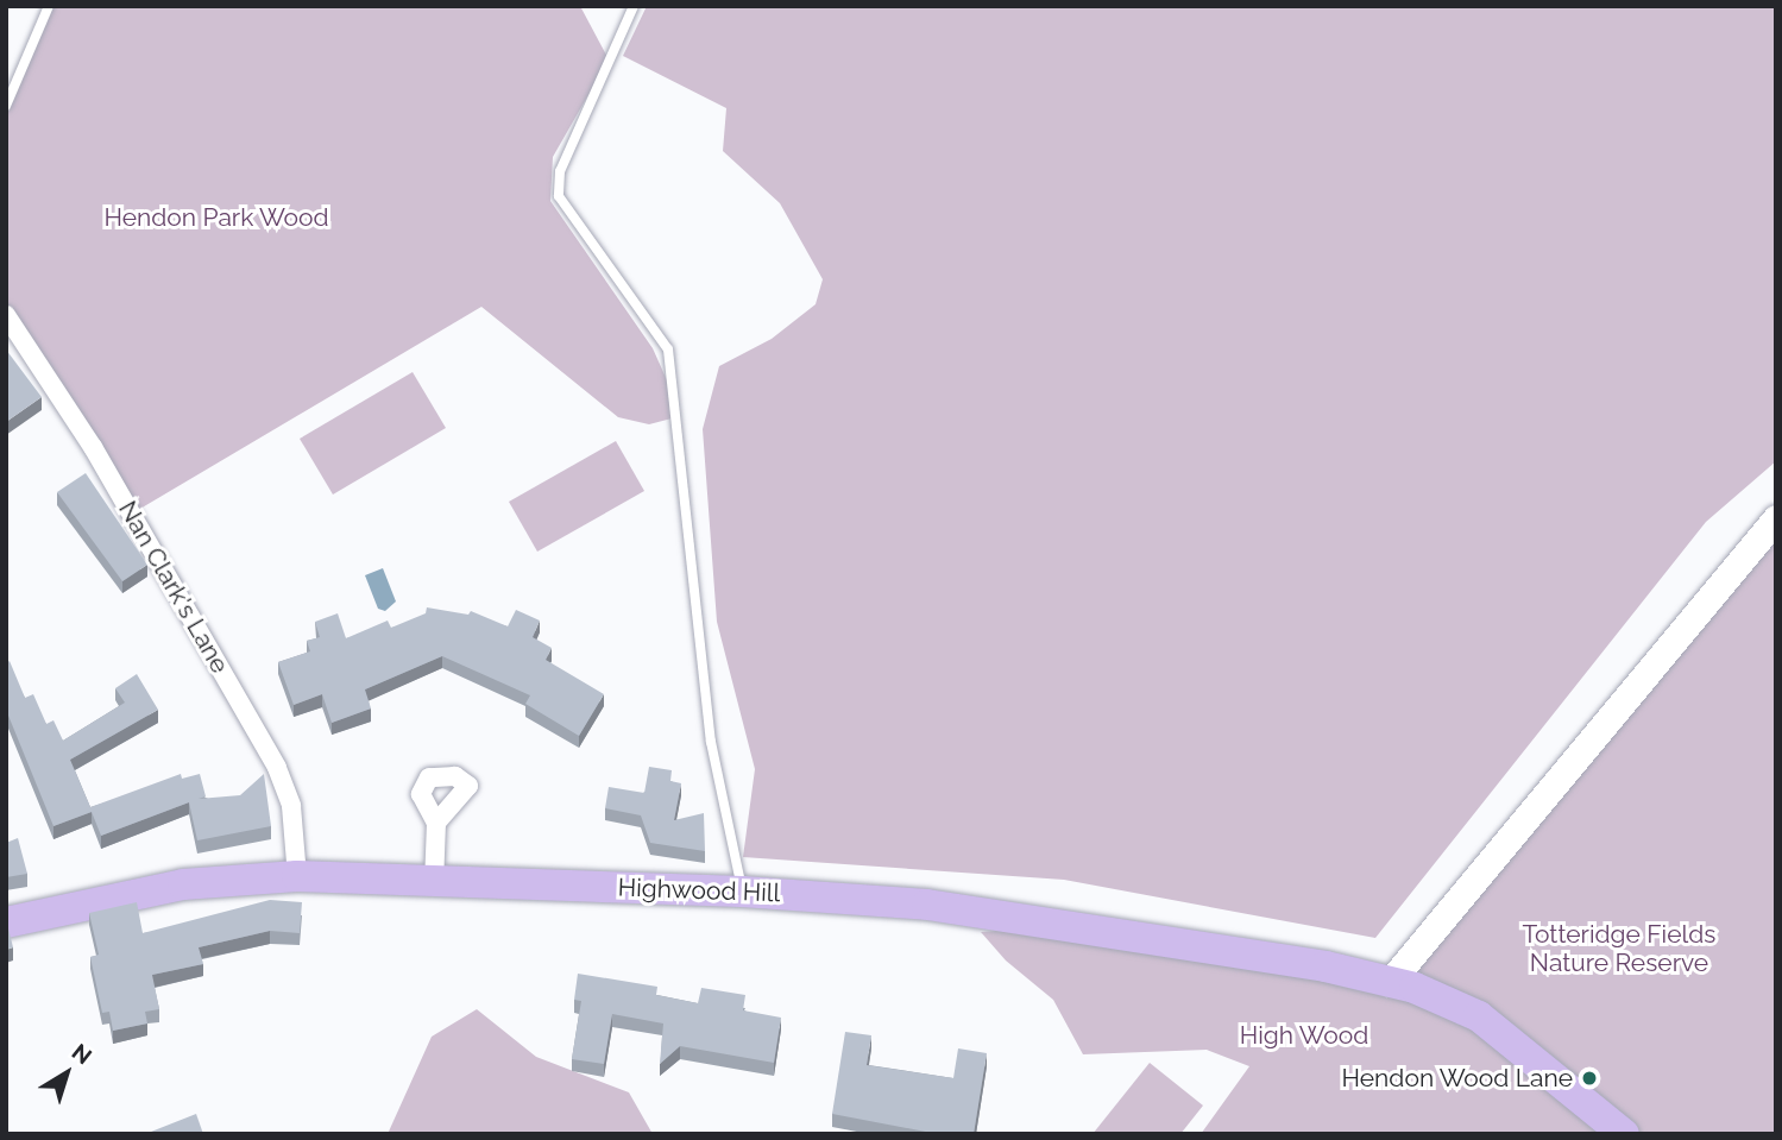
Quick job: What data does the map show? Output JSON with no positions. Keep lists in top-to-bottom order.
{
  "streets": {
    "main road": ["Highwood Hill"],
    "street": ["Nan Clark's Lane"]
  },
  "crossings": [
    ["Nan Clark's Lane", "Highwood Hill"]
  ],
  "parks": ["Hendon Park Wood", "Totteridge Fields Nature Reserve", "High Wood"],
  "places": ["Hendon Wood Lane"],
  "north": "top right"
}
